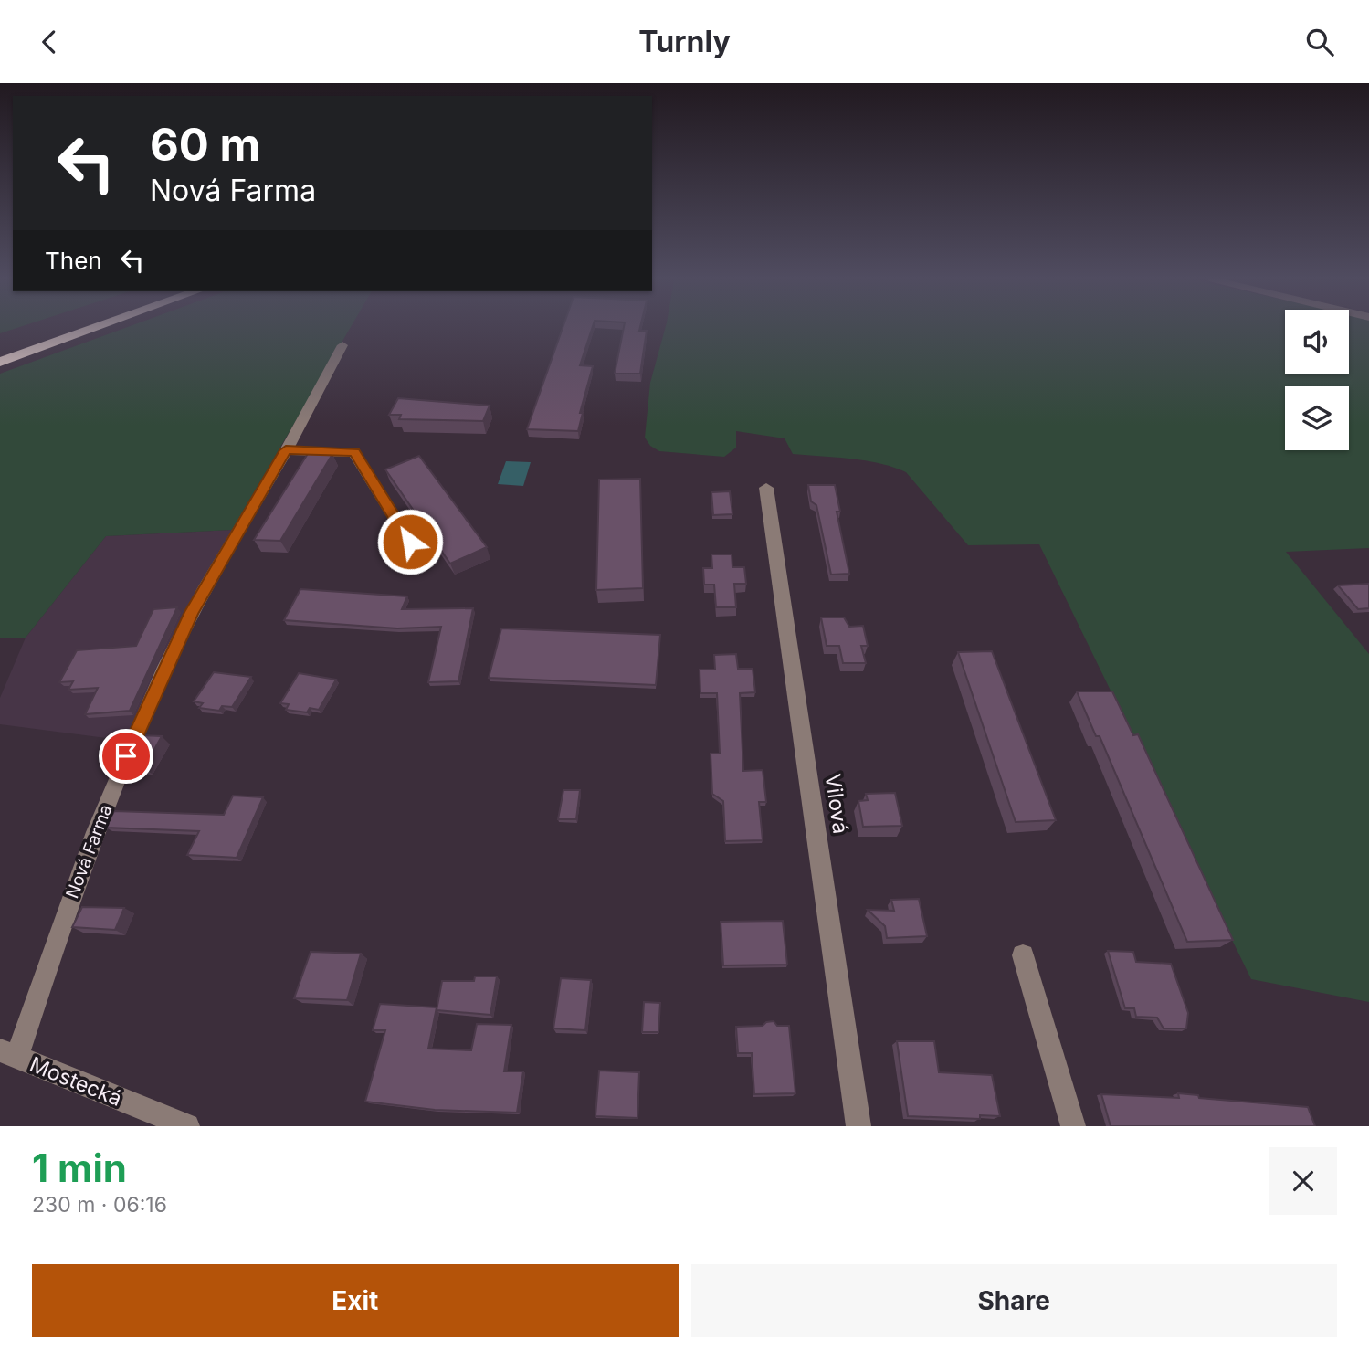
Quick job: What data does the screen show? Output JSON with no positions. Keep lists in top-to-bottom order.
{
  "streets": {
    "street": ["Vilová", "Nová Farma", "Mostecká"]
  },
  "crossings": [
    ["Nová Farma", "Mostecká"]
  ],
  "page": {
    "header": "Turnly",
    "turn": ["60 m", "Nová Farma"],
    "then": "Then",
    "heading": ["1 min", "230 m · 06:16"],
    "buttons": ["Exit", "Share"]
  }
}
